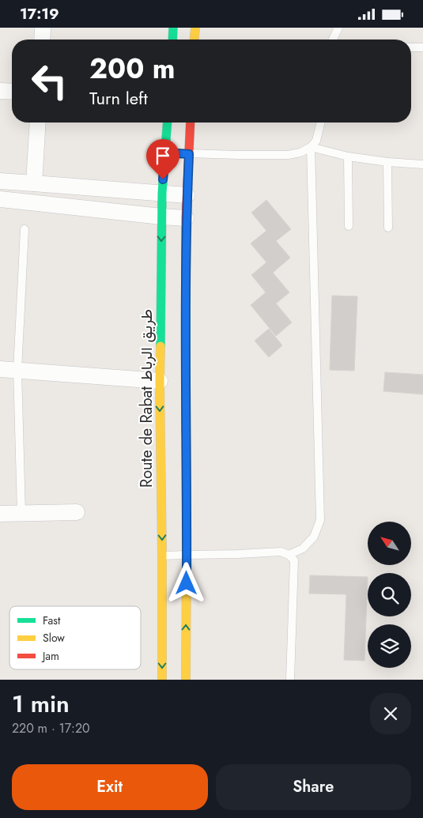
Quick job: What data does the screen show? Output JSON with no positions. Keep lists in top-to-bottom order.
{
  "streets": {
    "main road": ["Route de Rabat طريق الرباط"]
  },
  "legend": ["Fast", "Slow", "Jam"],
  "north": "top left",
  "page": {
    "status": "17:19",
    "turn": ["200 m", "Turn left"],
    "heading": ["1 min", "220 m · 17:20"],
    "buttons": ["Exit", "Share"]
  }
}
